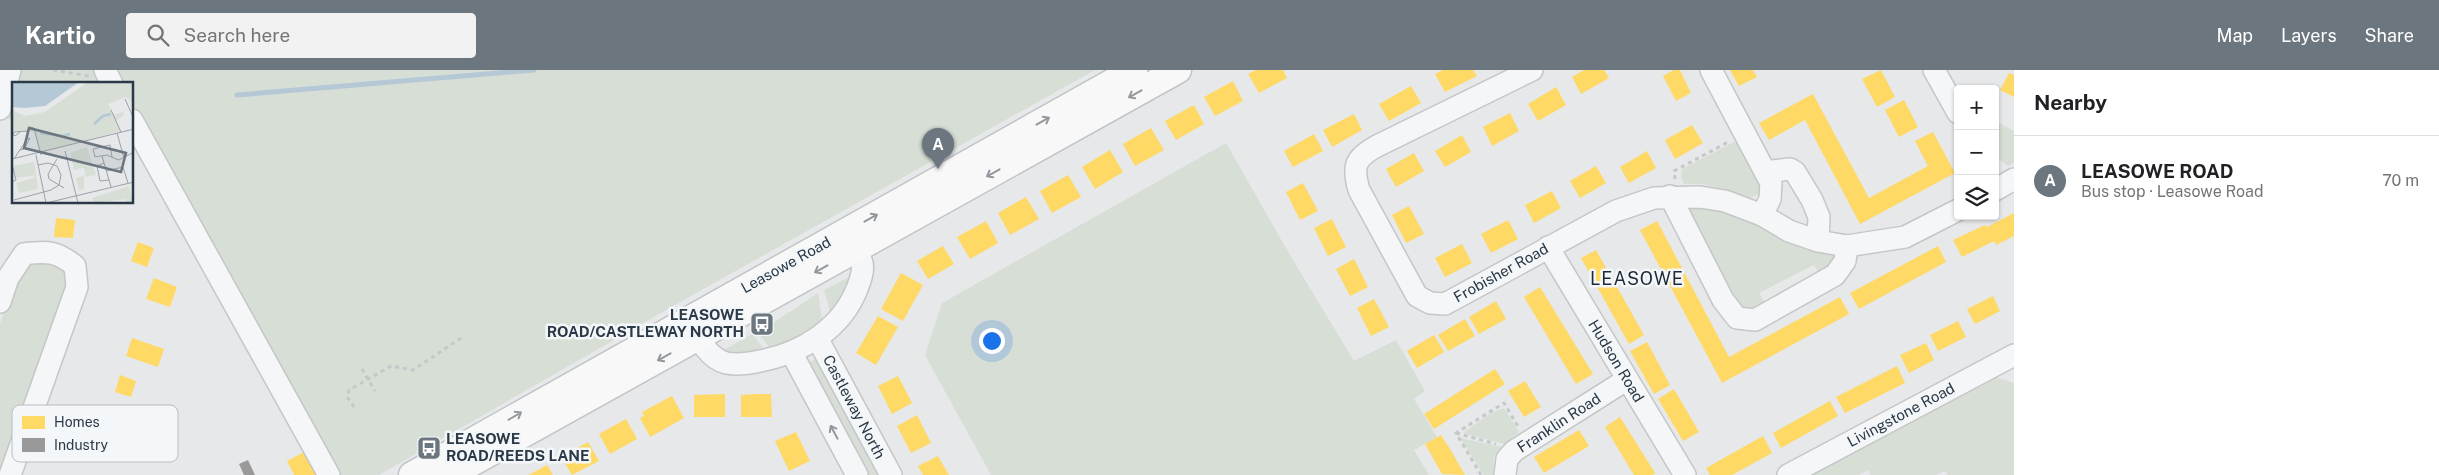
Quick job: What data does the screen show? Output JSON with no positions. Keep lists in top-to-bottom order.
{
  "streets": {
    "main road": ["Leasowe Road"],
    "street": [
      "Frobisher Road",
      "Hudson Road",
      "Castleway North",
      "Livingstone Road",
      "Franklin Road"
    ]
  },
  "crossings": [
    ["Leasowe Road", "Castleway North"],
    ["Frobisher Road", "Hudson Road"],
    ["Hudson Road", "Franklin Road"]
  ],
  "districts": ["LEASOWE"],
  "places": {
    "bus stop": ["LEASOWE ROAD/CASTLEWAY NORTH", "LEASOWE ROAD/REEDS LANE"]
  },
  "legend": ["Homes", "Industry"],
  "page": {
    "header": "Kartio",
    "search": "Search here",
    "nav": ["Map", "Layers", "Share"],
    "heading": "Nearby",
    "map_buttons": ["+", "−"],
    "pins": "A",
    "list": [
      {
        "mark": "A",
        "name": "LEASOWE ROAD",
        "note": "Bus stop · Leasowe Road",
        "value": "70 m"
      }
    ]
  }
}
